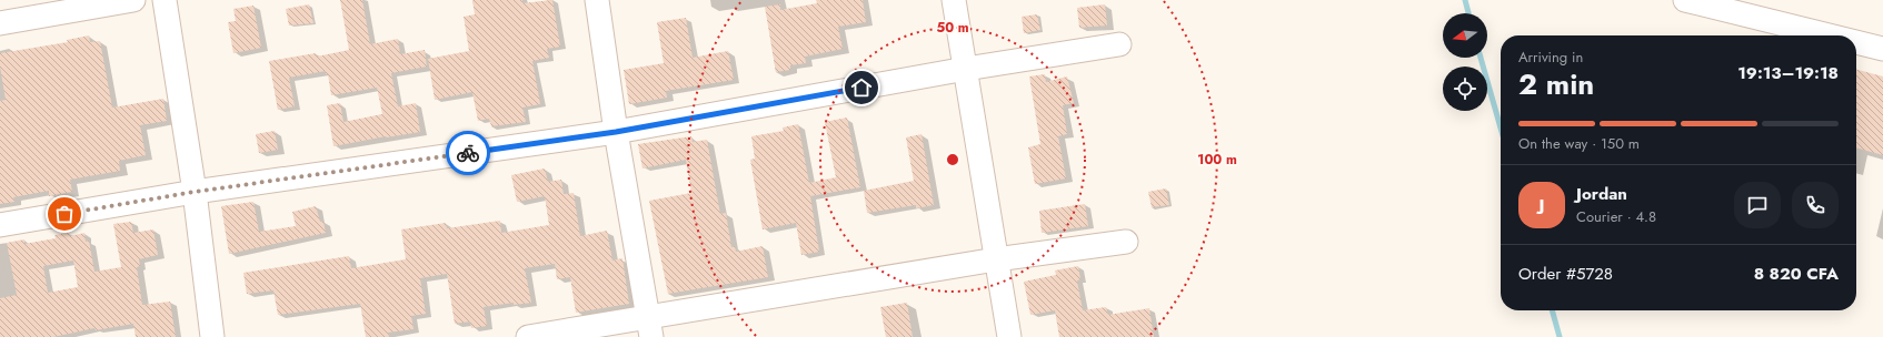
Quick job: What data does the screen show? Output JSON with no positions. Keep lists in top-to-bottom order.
{
  "north": "left",
  "page": {
    "heading": ["2 min", "Arriving in", "19:13–19:18"],
    "panel": [
      "Jordan",
      "Courier · 4.8",
      "Order #5728",
      "8 820 CFA"
    ],
    "bar": "On the way · 150 m",
    "round": "J"
  },
  "rings": ["50 m", "100 m"]
}
